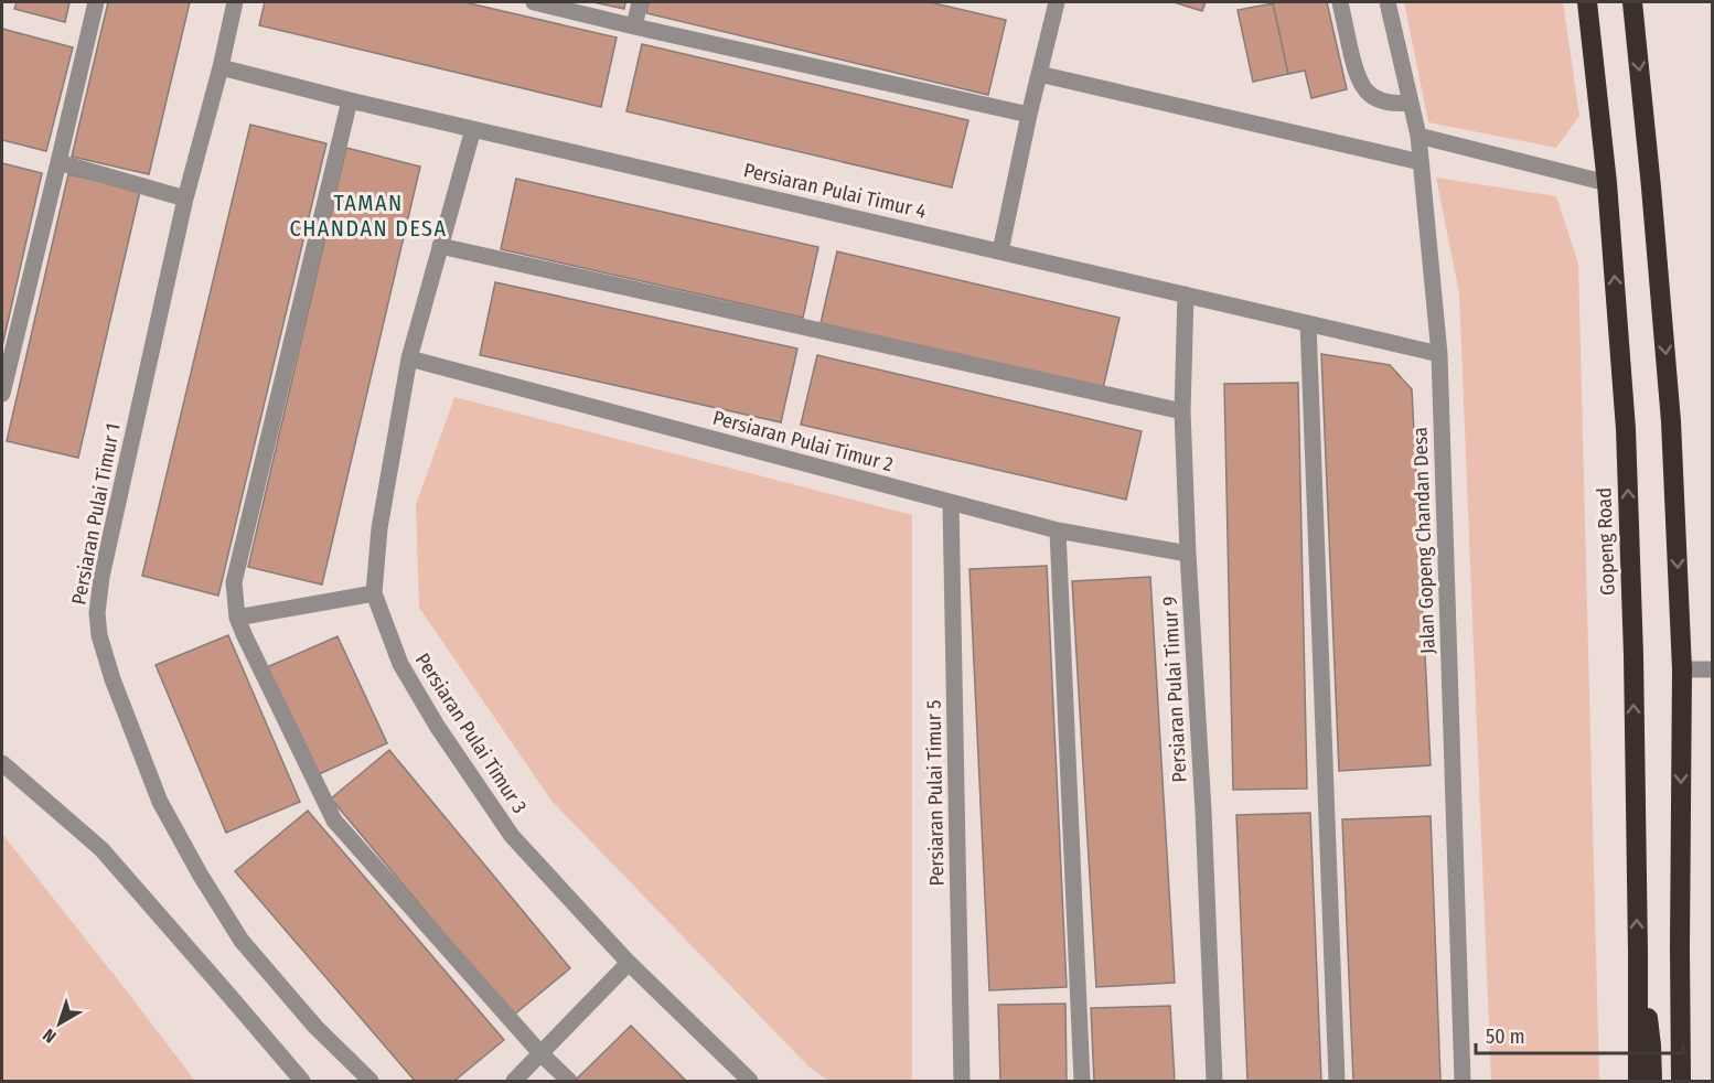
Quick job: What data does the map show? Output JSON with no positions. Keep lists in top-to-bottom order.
{
  "streets": {
    "highway": ["Gopeng Road"],
    "street": [
      "Persiaran Pulai Timur 4",
      "Persiaran Pulai Timur 2",
      "Persiaran Pulai Timur 1",
      "Jalan Gopeng Chandan Desa",
      "Persiaran Pulai Timur 9",
      "Persiaran Pulai Timur 3",
      "Persiaran Pulai Timur 5"
    ]
  },
  "crossings": [
    ["Persiaran Pulai Timur 4", "Persiaran Pulai Timur 1"],
    ["Persiaran Pulai Timur 4", "Jalan Gopeng Chandan Desa"],
    ["Persiaran Pulai Timur 4", "Persiaran Pulai Timur 9"],
    ["Persiaran Pulai Timur 4", "Persiaran Pulai Timur 3"],
    ["Persiaran Pulai Timur 2", "Persiaran Pulai Timur 9"],
    ["Persiaran Pulai Timur 2", "Persiaran Pulai Timur 3"],
    ["Persiaran Pulai Timur 2", "Persiaran Pulai Timur 5"]
  ],
  "districts": ["TAMAN CHANDAN DESA"],
  "scale_bar": "50 m",
  "north": "bottom left"
}
